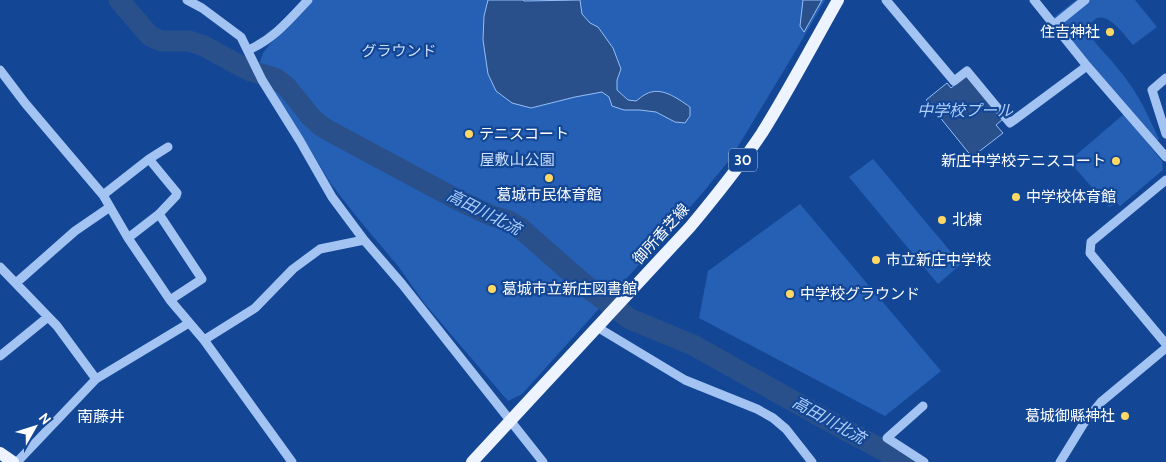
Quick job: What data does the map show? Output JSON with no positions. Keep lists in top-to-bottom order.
{
  "streets": {
    "main road": ["30", "御所香芝線"]
  },
  "districts": ["南藤井"],
  "water": ["中学校プール", "高田川北流"],
  "parks": ["グラウンド", "屋敷山公園"],
  "places": [
    "住吉神社",
    "テニスコート",
    "新庄中学校テニスコート",
    "葛城市民体育館",
    "中学校体育館",
    "北棟",
    "市立新庄中学校",
    "葛城市立新庄図書館",
    "中学校グラウンド",
    "葛城御縣神社"
  ],
  "north": "top right"
}
